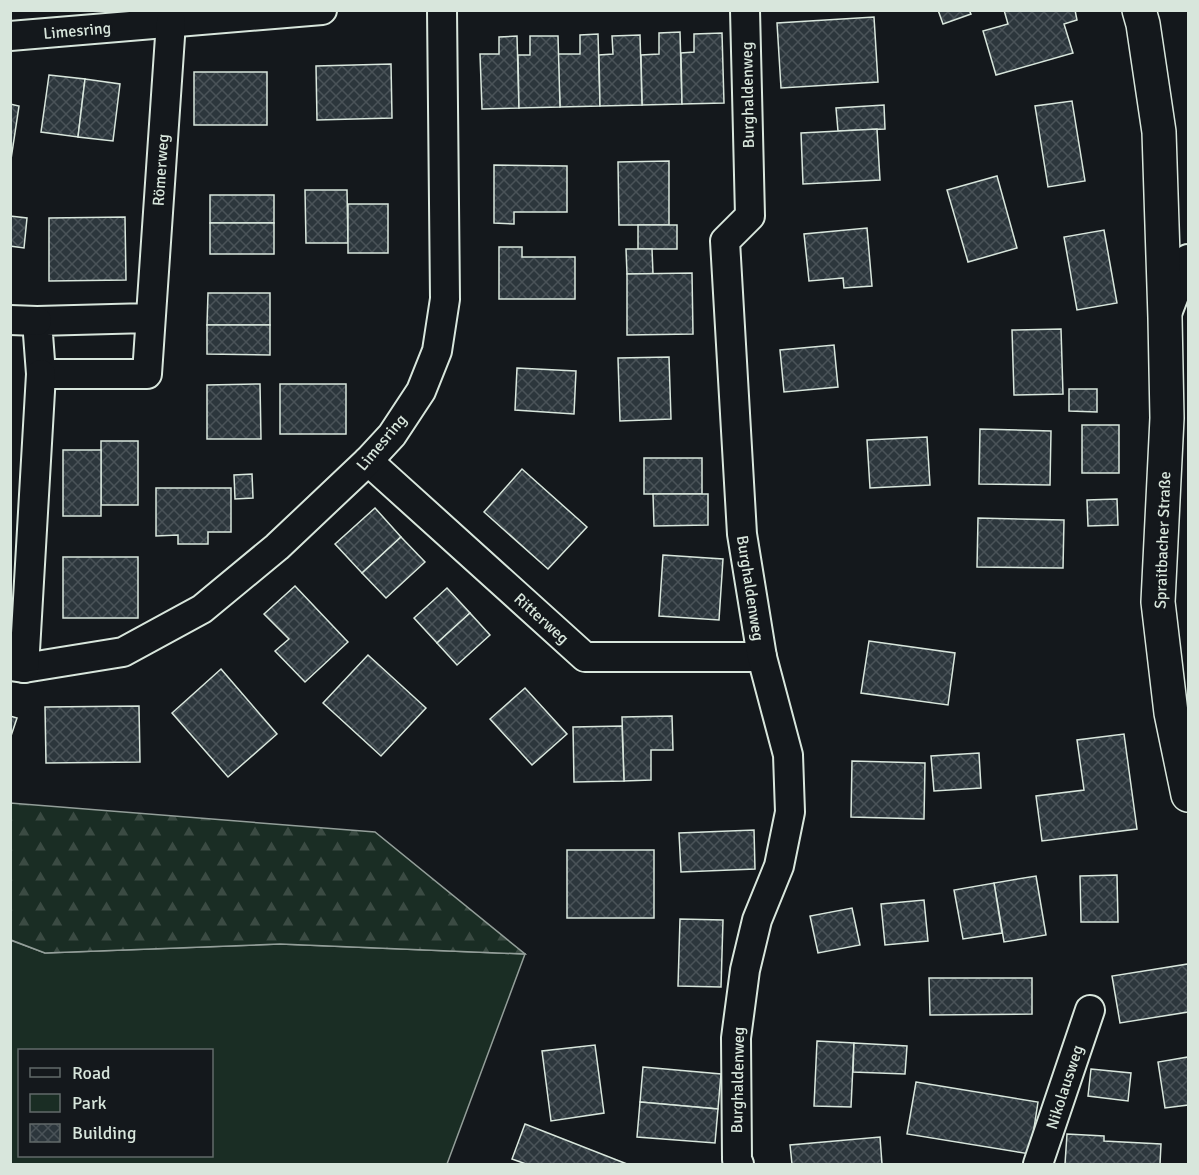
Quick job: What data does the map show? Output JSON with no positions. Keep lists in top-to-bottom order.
{
  "streets": {
    "street": [
      "Limesring",
      "Burghaldenweg",
      "Römerweg",
      "Spraitbacher Straße",
      "Ritterweg",
      "Nikolausweg"
    ]
  },
  "crossings": [
    ["Limesring", "Römerweg"],
    ["Limesring", "Ritterweg"],
    ["Burghaldenweg", "Ritterweg"]
  ],
  "legend": ["Road", "Park", "Building"]
}
